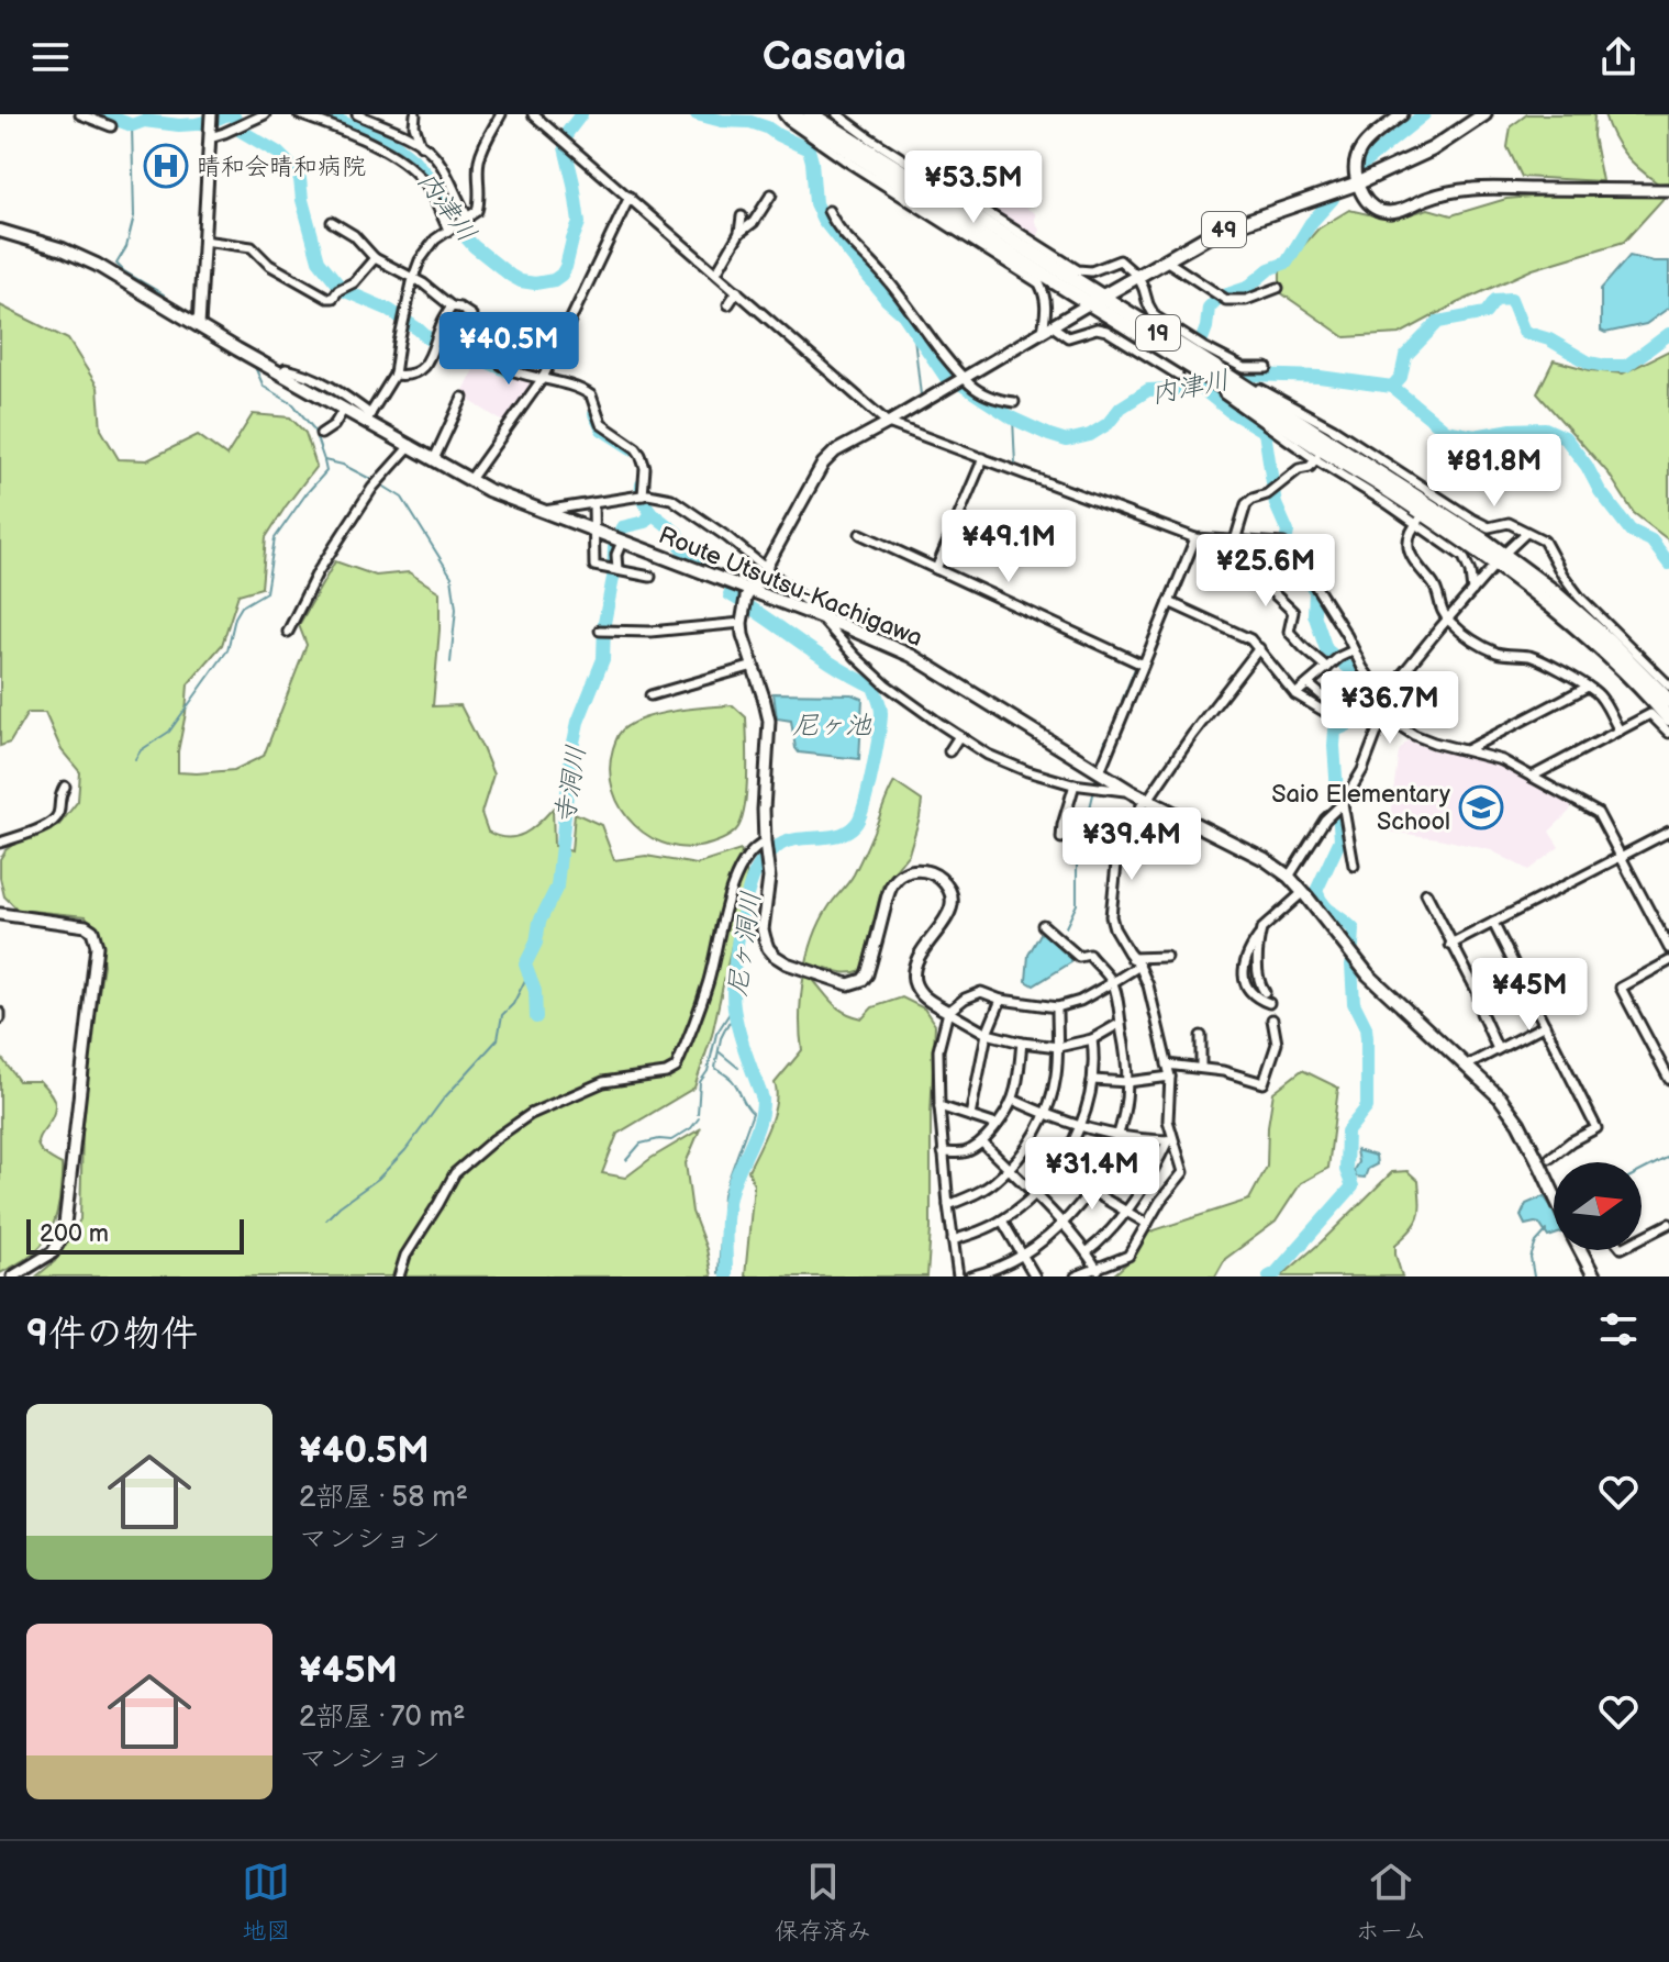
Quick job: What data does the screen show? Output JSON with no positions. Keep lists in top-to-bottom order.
{
  "streets": {
    "highway": ["19"],
    "main road": ["49", "Route Utsutsu-Kachigawa"]
  },
  "crossings": [
    ["49", "19"]
  ],
  "water": [
    "内津川",
    "尼ヶ池",
    "寺洞川",
    "尼ヶ洞川"
  ],
  "places": {
    "hospital": ["晴和会晴和病院"],
    "school or university": ["Saio Elementary School"]
  },
  "scale_bar": "200 m",
  "north": "right",
  "page": {
    "header": "Casavia",
    "price": [
      "¥53.5M",
      "¥40.5M",
      "¥81.8M",
      "¥49.1M",
      "¥25.6M",
      "¥36.7M",
      "¥39.4M",
      "¥45M",
      "¥31.4M"
    ],
    "scale": "200 m",
    "heading": "9件の物件",
    "list": [
      {
        "name": "¥40.5M",
        "note": "2部屋 · 58 m² · マンション"
      },
      {
        "name": "¥45M",
        "note": "2部屋 · 70 m² · マンション"
      }
    ],
    "tabs": ["地図", "保存済み", "ホーム"]
  }
}
